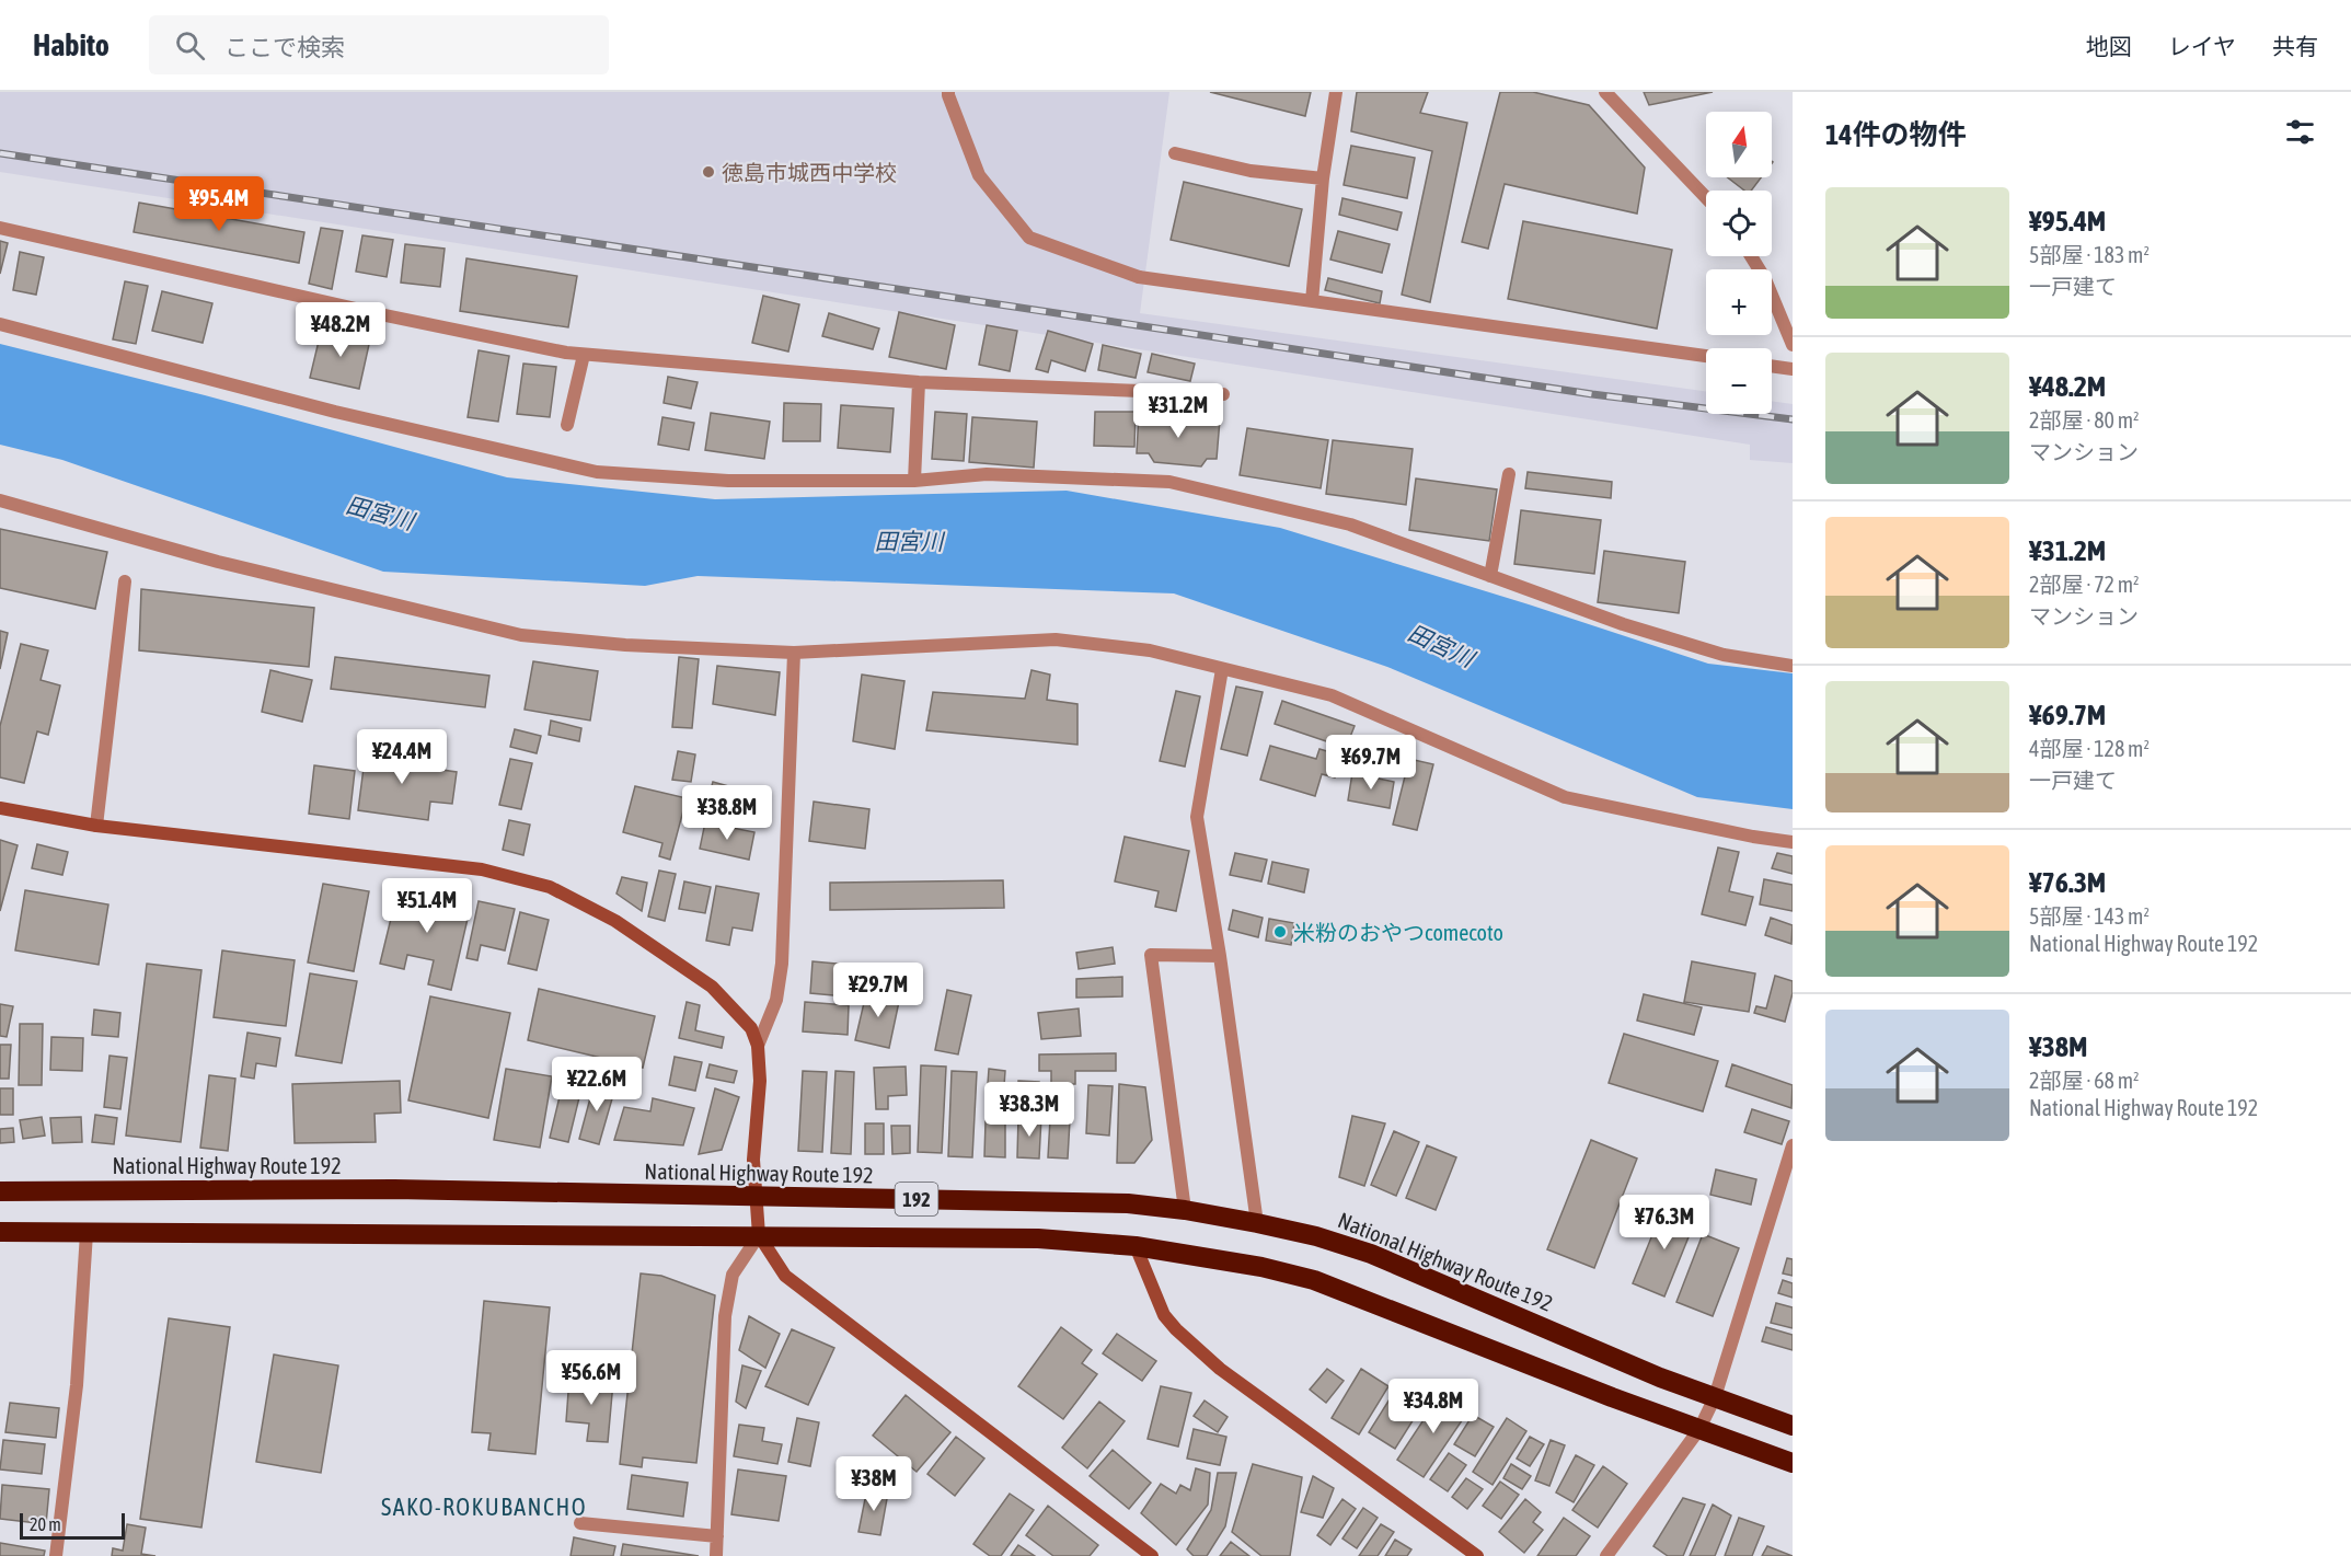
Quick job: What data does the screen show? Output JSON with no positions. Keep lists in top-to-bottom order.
{
  "streets": {
    "highway": ["National Highway Route 192", "192"]
  },
  "districts": ["SAKO-ROKUBANCHO"],
  "water": ["田宮川"],
  "places": ["徳島市城西中学校", "米粉のおやつcomecoto"],
  "scale_bar": "20 m",
  "north": "top",
  "page": {
    "header": "Habito",
    "search": "ここで検索",
    "nav": ["地図", "レイヤ", "共有"],
    "heading": "14件の物件",
    "map_buttons": ["+", "−"],
    "list": [
      {
        "name": "¥95.4M",
        "note": "5部屋 · 183 m² · 一戸建て"
      },
      {
        "name": "¥48.2M",
        "note": "2部屋 · 80 m² · マンション"
      },
      {
        "name": "¥31.2M",
        "note": "2部屋 · 72 m² · マンション"
      },
      {
        "name": "¥69.7M",
        "note": "4部屋 · 128 m² · 一戸建て"
      },
      {
        "name": "¥76.3M",
        "note": "5部屋 · 143 m² · National Highway Route 192"
      },
      {
        "name": "¥38M",
        "note": "2部屋 · 68 m² · National Highway Route 192"
      }
    ],
    "price": [
      "¥95.4M",
      "¥48.2M",
      "¥31.2M",
      "¥24.4M",
      "¥69.7M",
      "¥38.8M",
      "¥51.4M",
      "¥29.7M",
      "¥22.6M",
      "¥38.3M",
      "¥76.3M",
      "¥56.6M",
      "¥34.8M",
      "¥38M"
    ],
    "scale": "20 m"
  }
}
